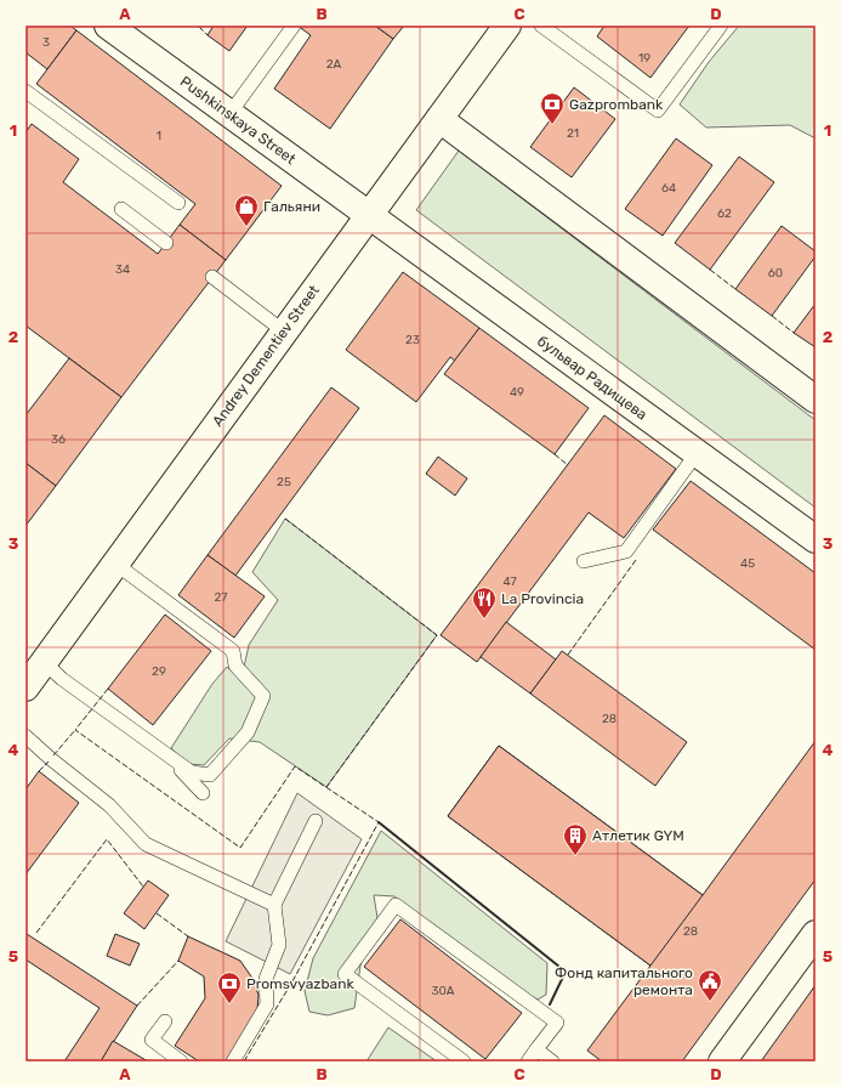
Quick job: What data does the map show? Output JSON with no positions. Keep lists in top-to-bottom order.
{
  "streets": {
    "street": ["Pushkinskaya Street", "Andrey Dementiev Street", "бульвар Радищева"]
  },
  "crossings": [
    ["Pushkinskaya Street", "Andrey Dementiev Street"],
    ["Pushkinskaya Street", "бульвар Радищева"],
    ["Andrey Dementiev Street", "бульвар Радищева"]
  ],
  "places": {
    "bank": ["Gazprombank", "Promsvyazbank"],
    "shop": ["Гальяни"],
    "restaurant": ["La Provincia"],
    "building": ["Атлетик GYM"],
    "public building": ["Фонд капитального ремонта"]
  },
  "house_numbers": [
    "3",
    "19",
    "2А",
    "21",
    "1",
    "64",
    "62",
    "34",
    "60",
    "23",
    "49",
    "36",
    "25",
    "45",
    "47",
    "27",
    "29",
    "28",
    "28",
    "30А"
  ],
  "grid": {
    "columns": [
      "A",
      "B",
      "C",
      "D"
    ],
    "rows": [
      "1",
      "2",
      "3",
      "4",
      "5"
    ]
  }
}
